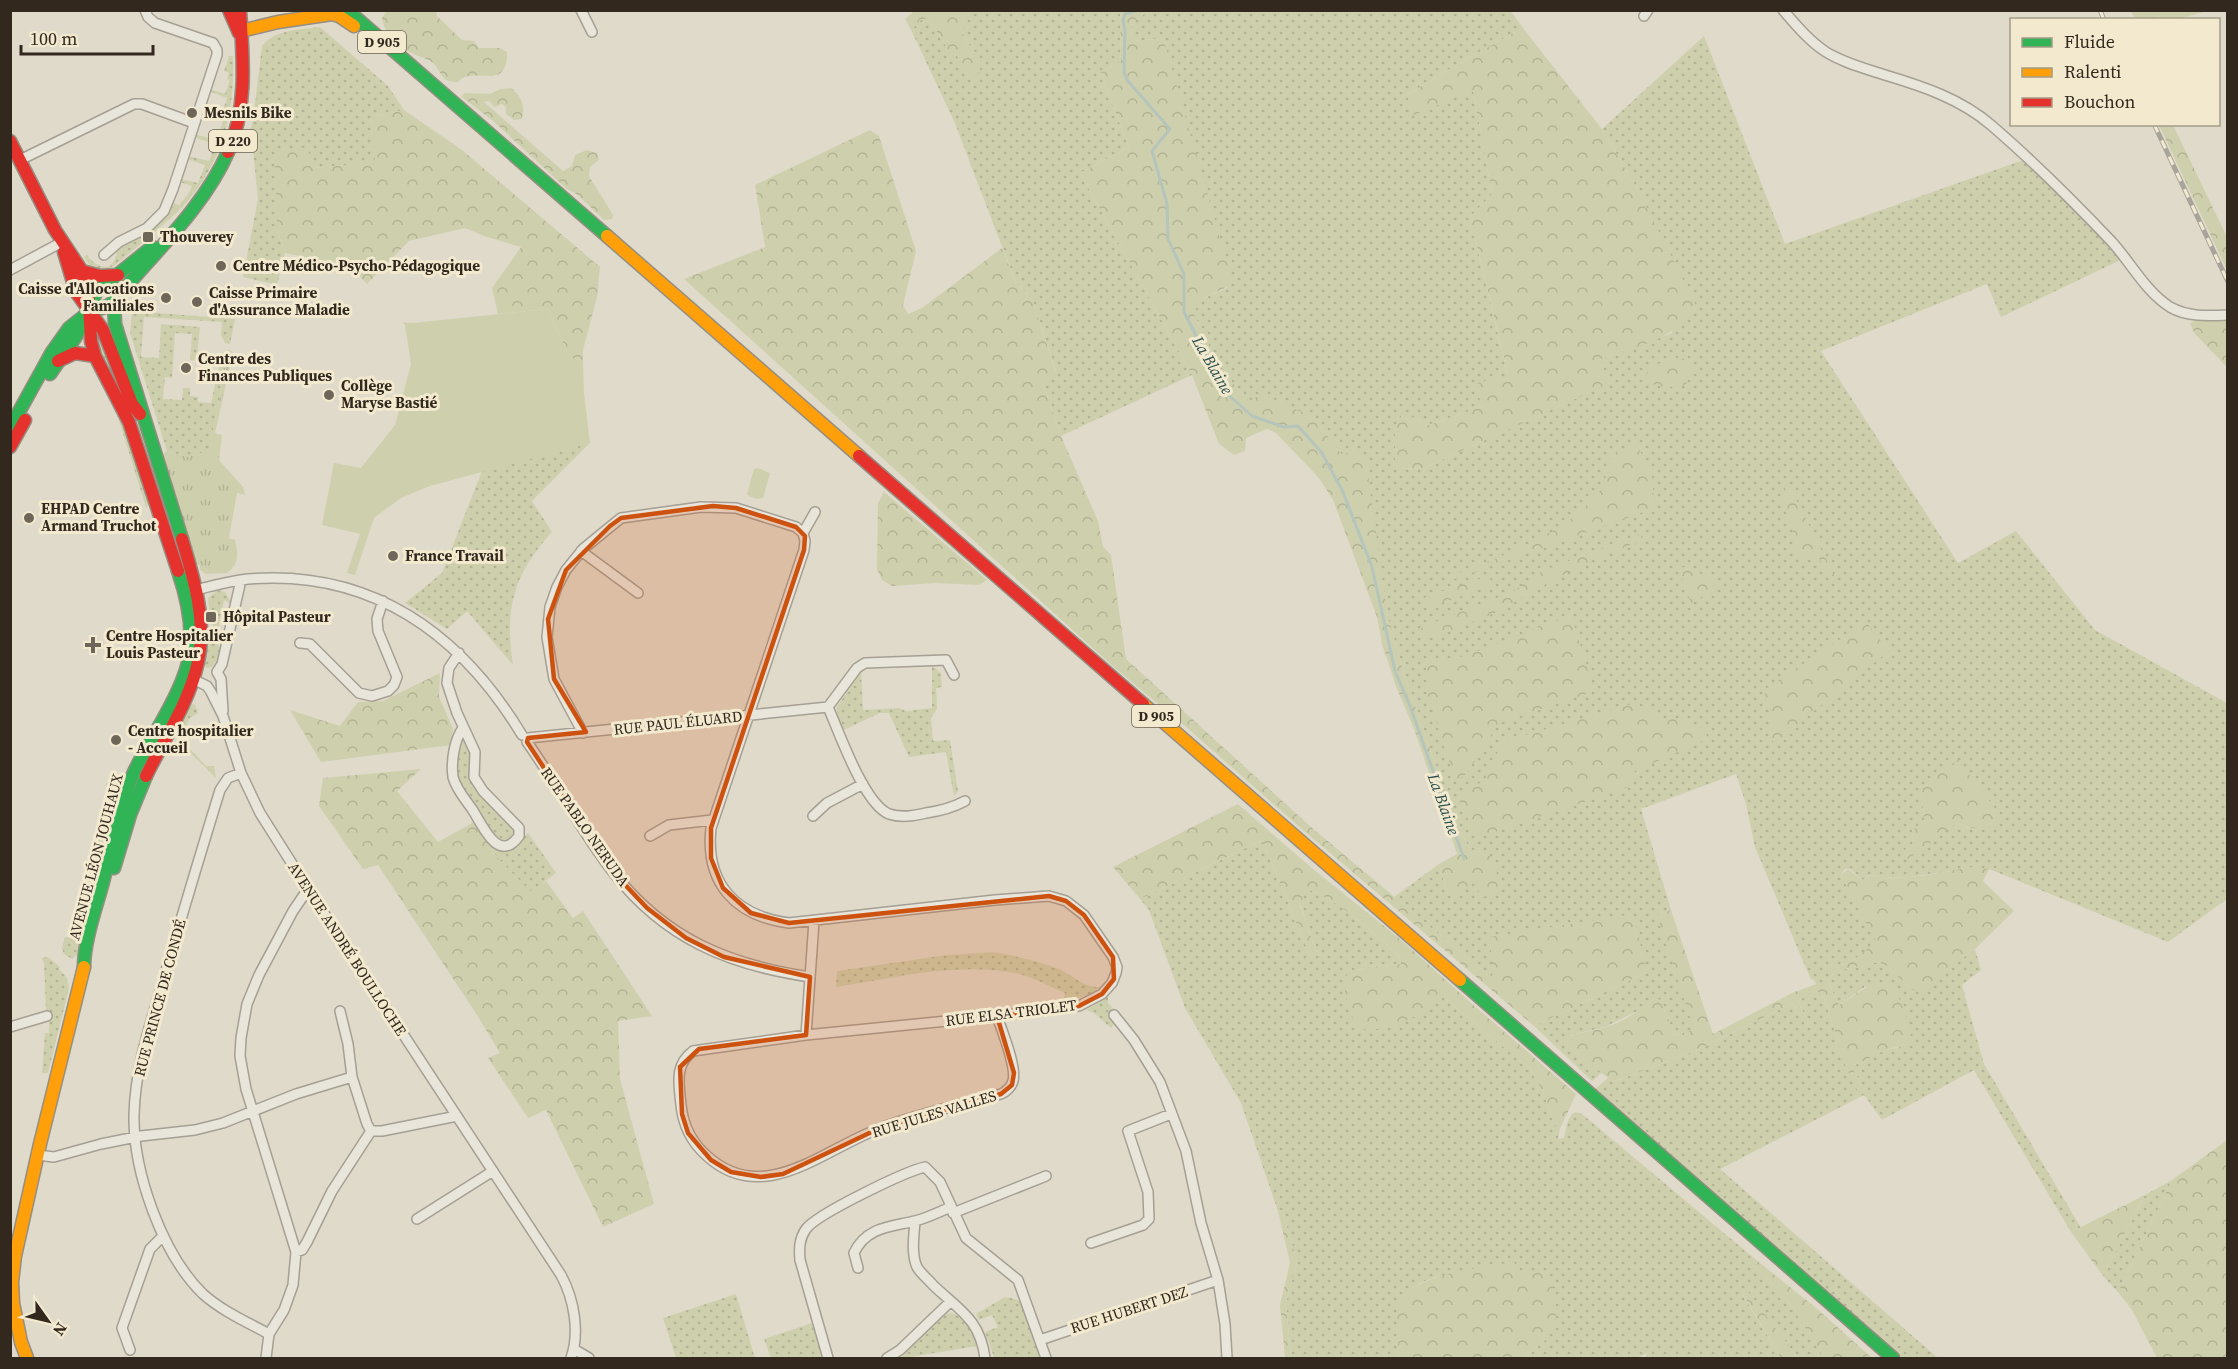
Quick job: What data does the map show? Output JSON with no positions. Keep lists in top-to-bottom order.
{
  "streets": {
    "main road": ["D 905", "D 220", "AVENUE LÉON JOUHAUX"],
    "street": [
      "RUE PAUL ÉLUARD",
      "RUE PABLO NERUDA",
      "AVENUE ANDRÉ BOULLOCHE",
      "RUE PRINCE DE CONDÉ",
      "RUE ELSA TRIOLET",
      "RUE JULES VALLES",
      "RUE HUBERT DEZ"
    ]
  },
  "crossings": [
    ["D 905", "D 220"],
    ["RUE PAUL ÉLUARD", "RUE PABLO NERUDA"],
    ["RUE PAUL ÉLUARD", "RUE ELSA TRIOLET"],
    ["RUE PABLO NERUDA", "AVENUE LÉON JOUHAUX"],
    ["AVENUE ANDRÉ BOULLOCHE", "RUE PRINCE DE CONDÉ"],
    ["RUE ELSA TRIOLET", "RUE JULES VALLES"]
  ],
  "water": ["La Blaine"],
  "places": {
    "other": [
      "Mesnils Bike",
      "Centre Médico-Psycho-Pédagogique",
      "Caisse d'Allocations Familiales",
      "Caisse Primaire d'Assurance Maladie",
      "Centre des Finances Publiques",
      "Collège Maryse Bastié",
      "EHPAD Centre Armand Truchot",
      "France Travail",
      "Centre hospitalier - Accueil"
    ],
    "transit": ["Thouverey", "Hôpital Pasteur"],
    "health": ["Centre Hospitalier Louis Pasteur"]
  },
  "legend": ["Fluide", "Ralenti", "Bouchon"],
  "scale_bar": "100 m",
  "north": "bottom right"
}
